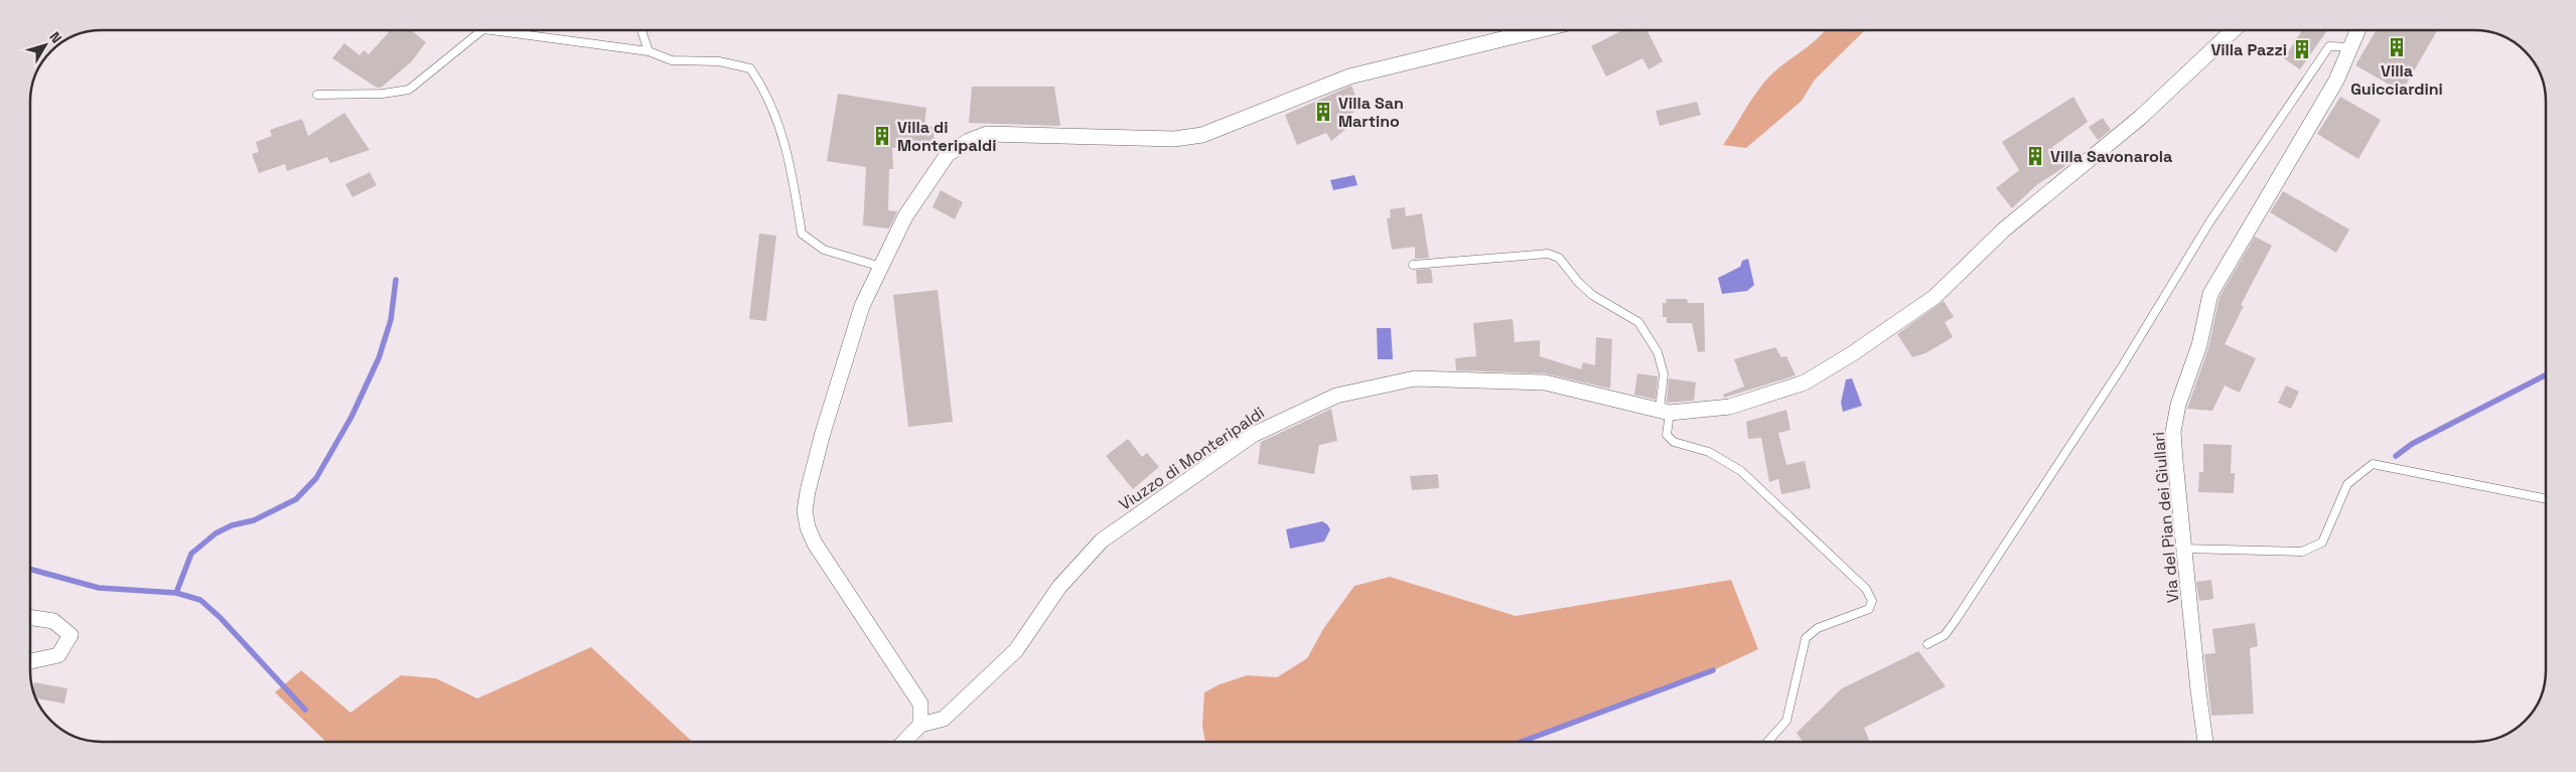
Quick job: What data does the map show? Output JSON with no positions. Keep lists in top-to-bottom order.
{
  "streets": {
    "street": ["Viuzzo di Monteripaldi", "Via del Pian dei Giullari"]
  },
  "places": {
    "building": [
      "Villa Guicciardini",
      "Villa Pazzi",
      "Villa San Martino",
      "Villa di Monteripaldi",
      "Villa Savonarola"
    ]
  },
  "north": "top right"
}
